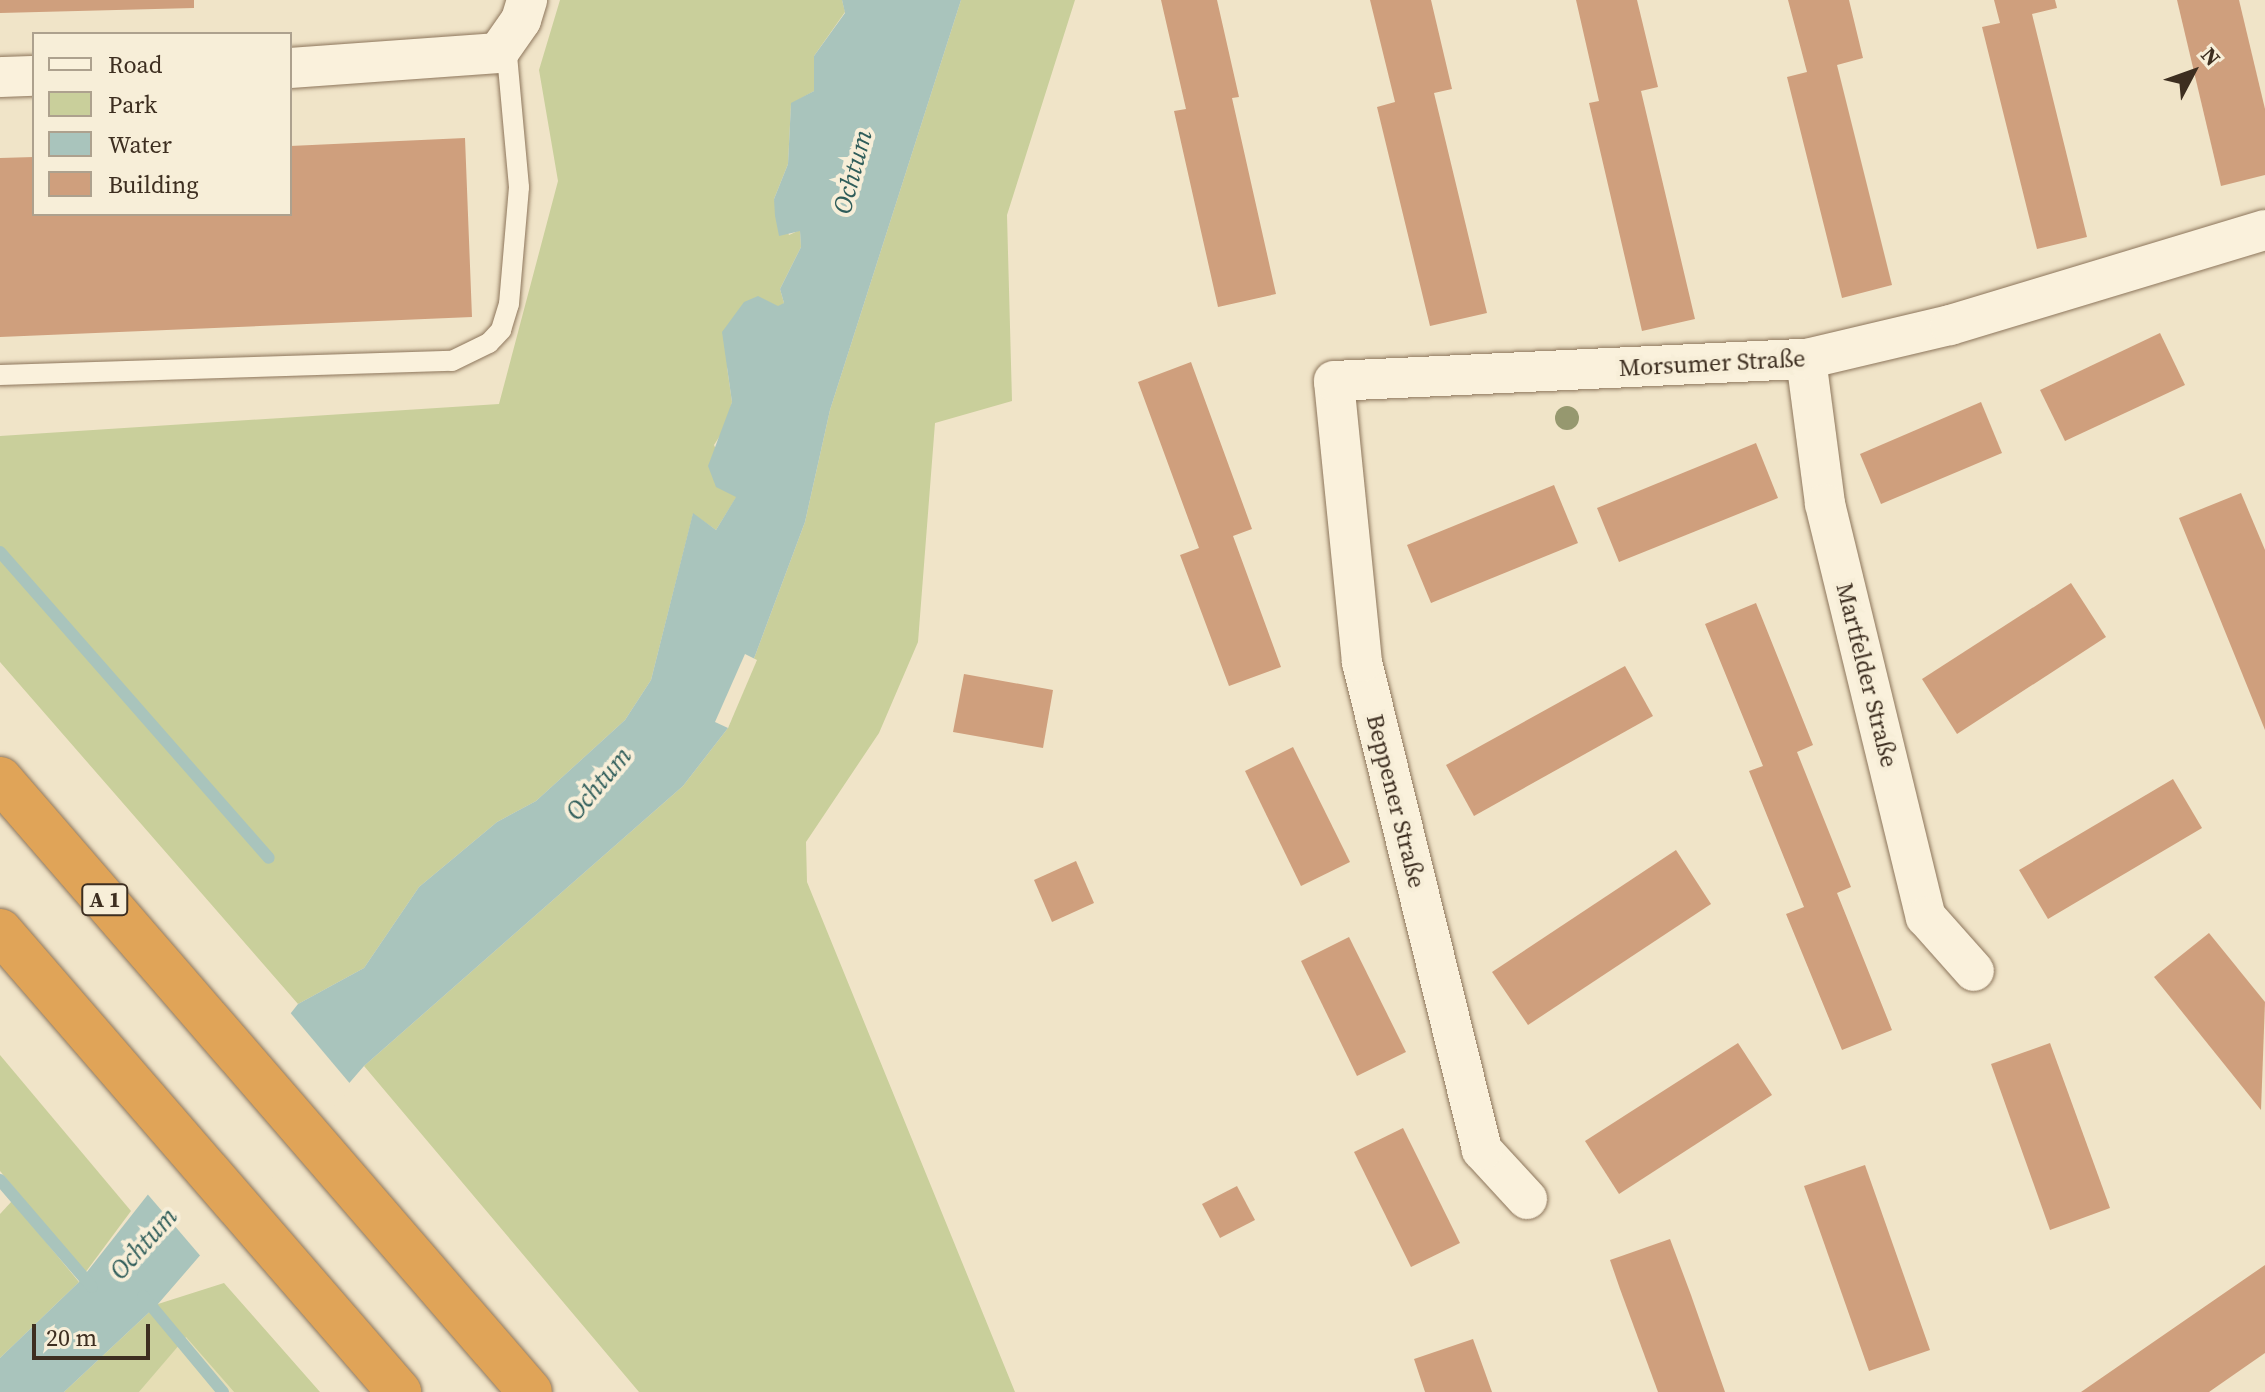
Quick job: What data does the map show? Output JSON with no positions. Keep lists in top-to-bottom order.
{
  "streets": {
    "highway": ["A 1"],
    "street": ["Morsumer Straße", "Martfelder Straße", "Beppener Straße"]
  },
  "crossings": [
    ["Morsumer Straße", "Martfelder Straße"],
    ["Morsumer Straße", "Beppener Straße"]
  ],
  "water": ["Ochtum"],
  "legend": [
    "Road",
    "Park",
    "Water",
    "Building"
  ],
  "scale_bar": "20 m",
  "north": "top right"
}
